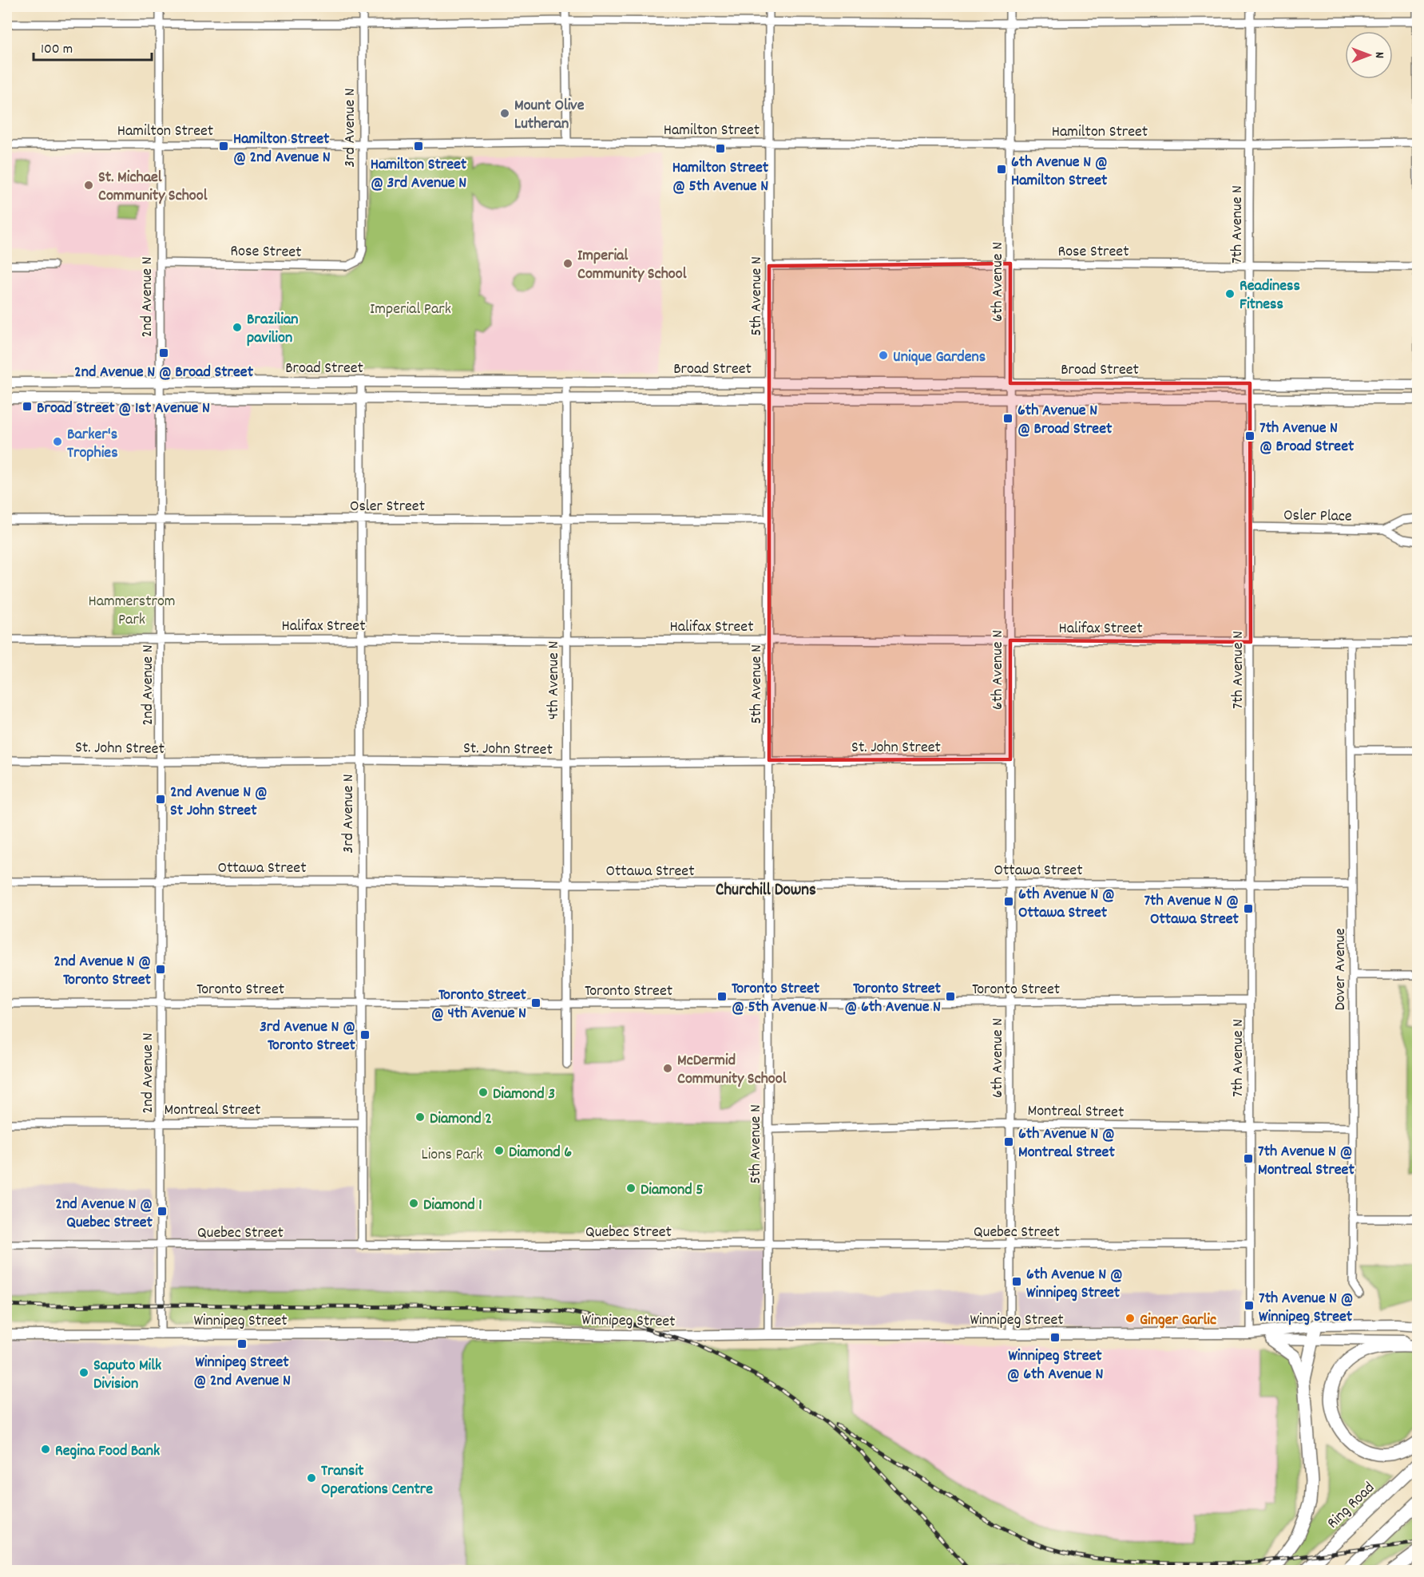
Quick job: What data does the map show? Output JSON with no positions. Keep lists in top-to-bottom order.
{
  "streets": {
    "highway": ["Ring Road"],
    "main road": ["Broad Street", "Winnipeg Street"],
    "street": [
      "3rd Avenue N",
      "Hamilton Street",
      "7th Avenue N",
      "Rose Street",
      "6th Avenue N",
      "5th Avenue N",
      "2nd Avenue N",
      "Osler Street",
      "Osler Place",
      "Halifax Street",
      "4th Avenue N",
      "St. John Street",
      "Ottawa Street",
      "Dover Avenue",
      "Toronto Street",
      "Montreal Street",
      "Quebec Street"
    ]
  },
  "crossings": [
    ["3rd Avenue N", "Hamilton Street"],
    ["3rd Avenue N", "Rose Street"],
    ["3rd Avenue N", "Broad Street"],
    ["3rd Avenue N", "Osler Street"],
    ["3rd Avenue N", "Halifax Street"],
    ["3rd Avenue N", "St. John Street"],
    ["3rd Avenue N", "Ottawa Street"],
    ["3rd Avenue N", "Toronto Street"],
    ["3rd Avenue N", "Montreal Street"],
    ["3rd Avenue N", "Quebec Street"],
    ["Hamilton Street", "7th Avenue N"],
    ["Hamilton Street", "6th Avenue N"],
    ["Hamilton Street", "5th Avenue N"],
    ["Hamilton Street", "2nd Avenue N"],
    ["7th Avenue N", "Rose Street"],
    ["7th Avenue N", "Broad Street"],
    ["7th Avenue N", "Osler Place"],
    ["7th Avenue N", "Halifax Street"],
    ["7th Avenue N", "Ottawa Street"],
    ["7th Avenue N", "Toronto Street"],
    ["7th Avenue N", "Montreal Street"],
    ["7th Avenue N", "Quebec Street"],
    ["7th Avenue N", "Winnipeg Street"],
    ["Rose Street", "6th Avenue N"],
    ["Rose Street", "5th Avenue N"],
    ["Rose Street", "2nd Avenue N"],
    ["6th Avenue N", "Broad Street"],
    ["6th Avenue N", "Halifax Street"],
    ["6th Avenue N", "St. John Street"],
    ["6th Avenue N", "Ottawa Street"],
    ["6th Avenue N", "Toronto Street"],
    ["6th Avenue N", "Montreal Street"],
    ["6th Avenue N", "Quebec Street"],
    ["6th Avenue N", "Winnipeg Street"],
    ["5th Avenue N", "Broad Street"],
    ["5th Avenue N", "Osler Street"],
    ["5th Avenue N", "Halifax Street"],
    ["5th Avenue N", "St. John Street"],
    ["5th Avenue N", "Ottawa Street"],
    ["5th Avenue N", "Toronto Street"],
    ["5th Avenue N", "Montreal Street"],
    ["5th Avenue N", "Quebec Street"],
    ["5th Avenue N", "Winnipeg Street"],
    ["2nd Avenue N", "Broad Street"],
    ["2nd Avenue N", "Osler Street"],
    ["2nd Avenue N", "Halifax Street"],
    ["2nd Avenue N", "St. John Street"],
    ["2nd Avenue N", "Ottawa Street"],
    ["2nd Avenue N", "Toronto Street"],
    ["2nd Avenue N", "Montreal Street"],
    ["2nd Avenue N", "Quebec Street"],
    ["2nd Avenue N", "Winnipeg Street"],
    ["Broad Street", "4th Avenue N"],
    ["Osler Street", "4th Avenue N"],
    ["Halifax Street", "4th Avenue N"],
    ["Halifax Street", "Dover Avenue"],
    ["4th Avenue N", "St. John Street"],
    ["4th Avenue N", "Ottawa Street"],
    ["4th Avenue N", "Toronto Street"],
    ["Ottawa Street", "Dover Avenue"],
    ["Dover Avenue", "Montreal Street"]
  ],
  "districts": ["Churchill Downs"],
  "parks": ["Imperial Park", "Hammerstrom Park", "Lions Park"],
  "places": {
    "other": [
      "Mount Olive Lutheran",
      "St. Michael Community School",
      "Imperial Community School",
      "Readiness Fitness",
      "Brazilian pavilion",
      "Unique Gardens",
      "Barker's Trophies",
      "McDermid Community School",
      "Diamond 3",
      "Diamond 2",
      "Diamond 6",
      "Diamond 5",
      "Diamond 1",
      "Ginger Garlic",
      "Saputo Milk Division",
      "Regina Food Bank",
      "Transit Operations Centre"
    ],
    "transit": [
      "Hamilton Street @ 2nd Avenue N",
      "Hamilton Street @ 3rd Avenue N",
      "Hamilton Street @ 5th Avenue N",
      "6th Avenue N @ Hamilton Street",
      "2nd Avenue N @ Broad Street",
      "Broad Street @ 1st Avenue N",
      "6th Avenue N @ Broad Street",
      "7th Avenue N @ Broad Street",
      "2nd Avenue N @ St John Street",
      "6th Avenue N @ Ottawa Street",
      "7th Avenue N @ Ottawa Street",
      "2nd Avenue N @ Toronto Street",
      "Toronto Street @ 5th Avenue N",
      "Toronto Street @ 6th Avenue N",
      "Toronto Street @ 4th Avenue N",
      "3rd Avenue N @ Toronto Street",
      "6th Avenue N @ Montreal Street",
      "7th Avenue N @ Montreal Street",
      "2nd Avenue N @ Quebec Street",
      "6th Avenue N @ Winnipeg Street",
      "7th Avenue N @ Winnipeg Street",
      "Winnipeg Street @ 6th Avenue N",
      "Winnipeg Street @ 2nd Avenue N"
    ]
  },
  "scale_bar": "100 m",
  "north": "right"
}
